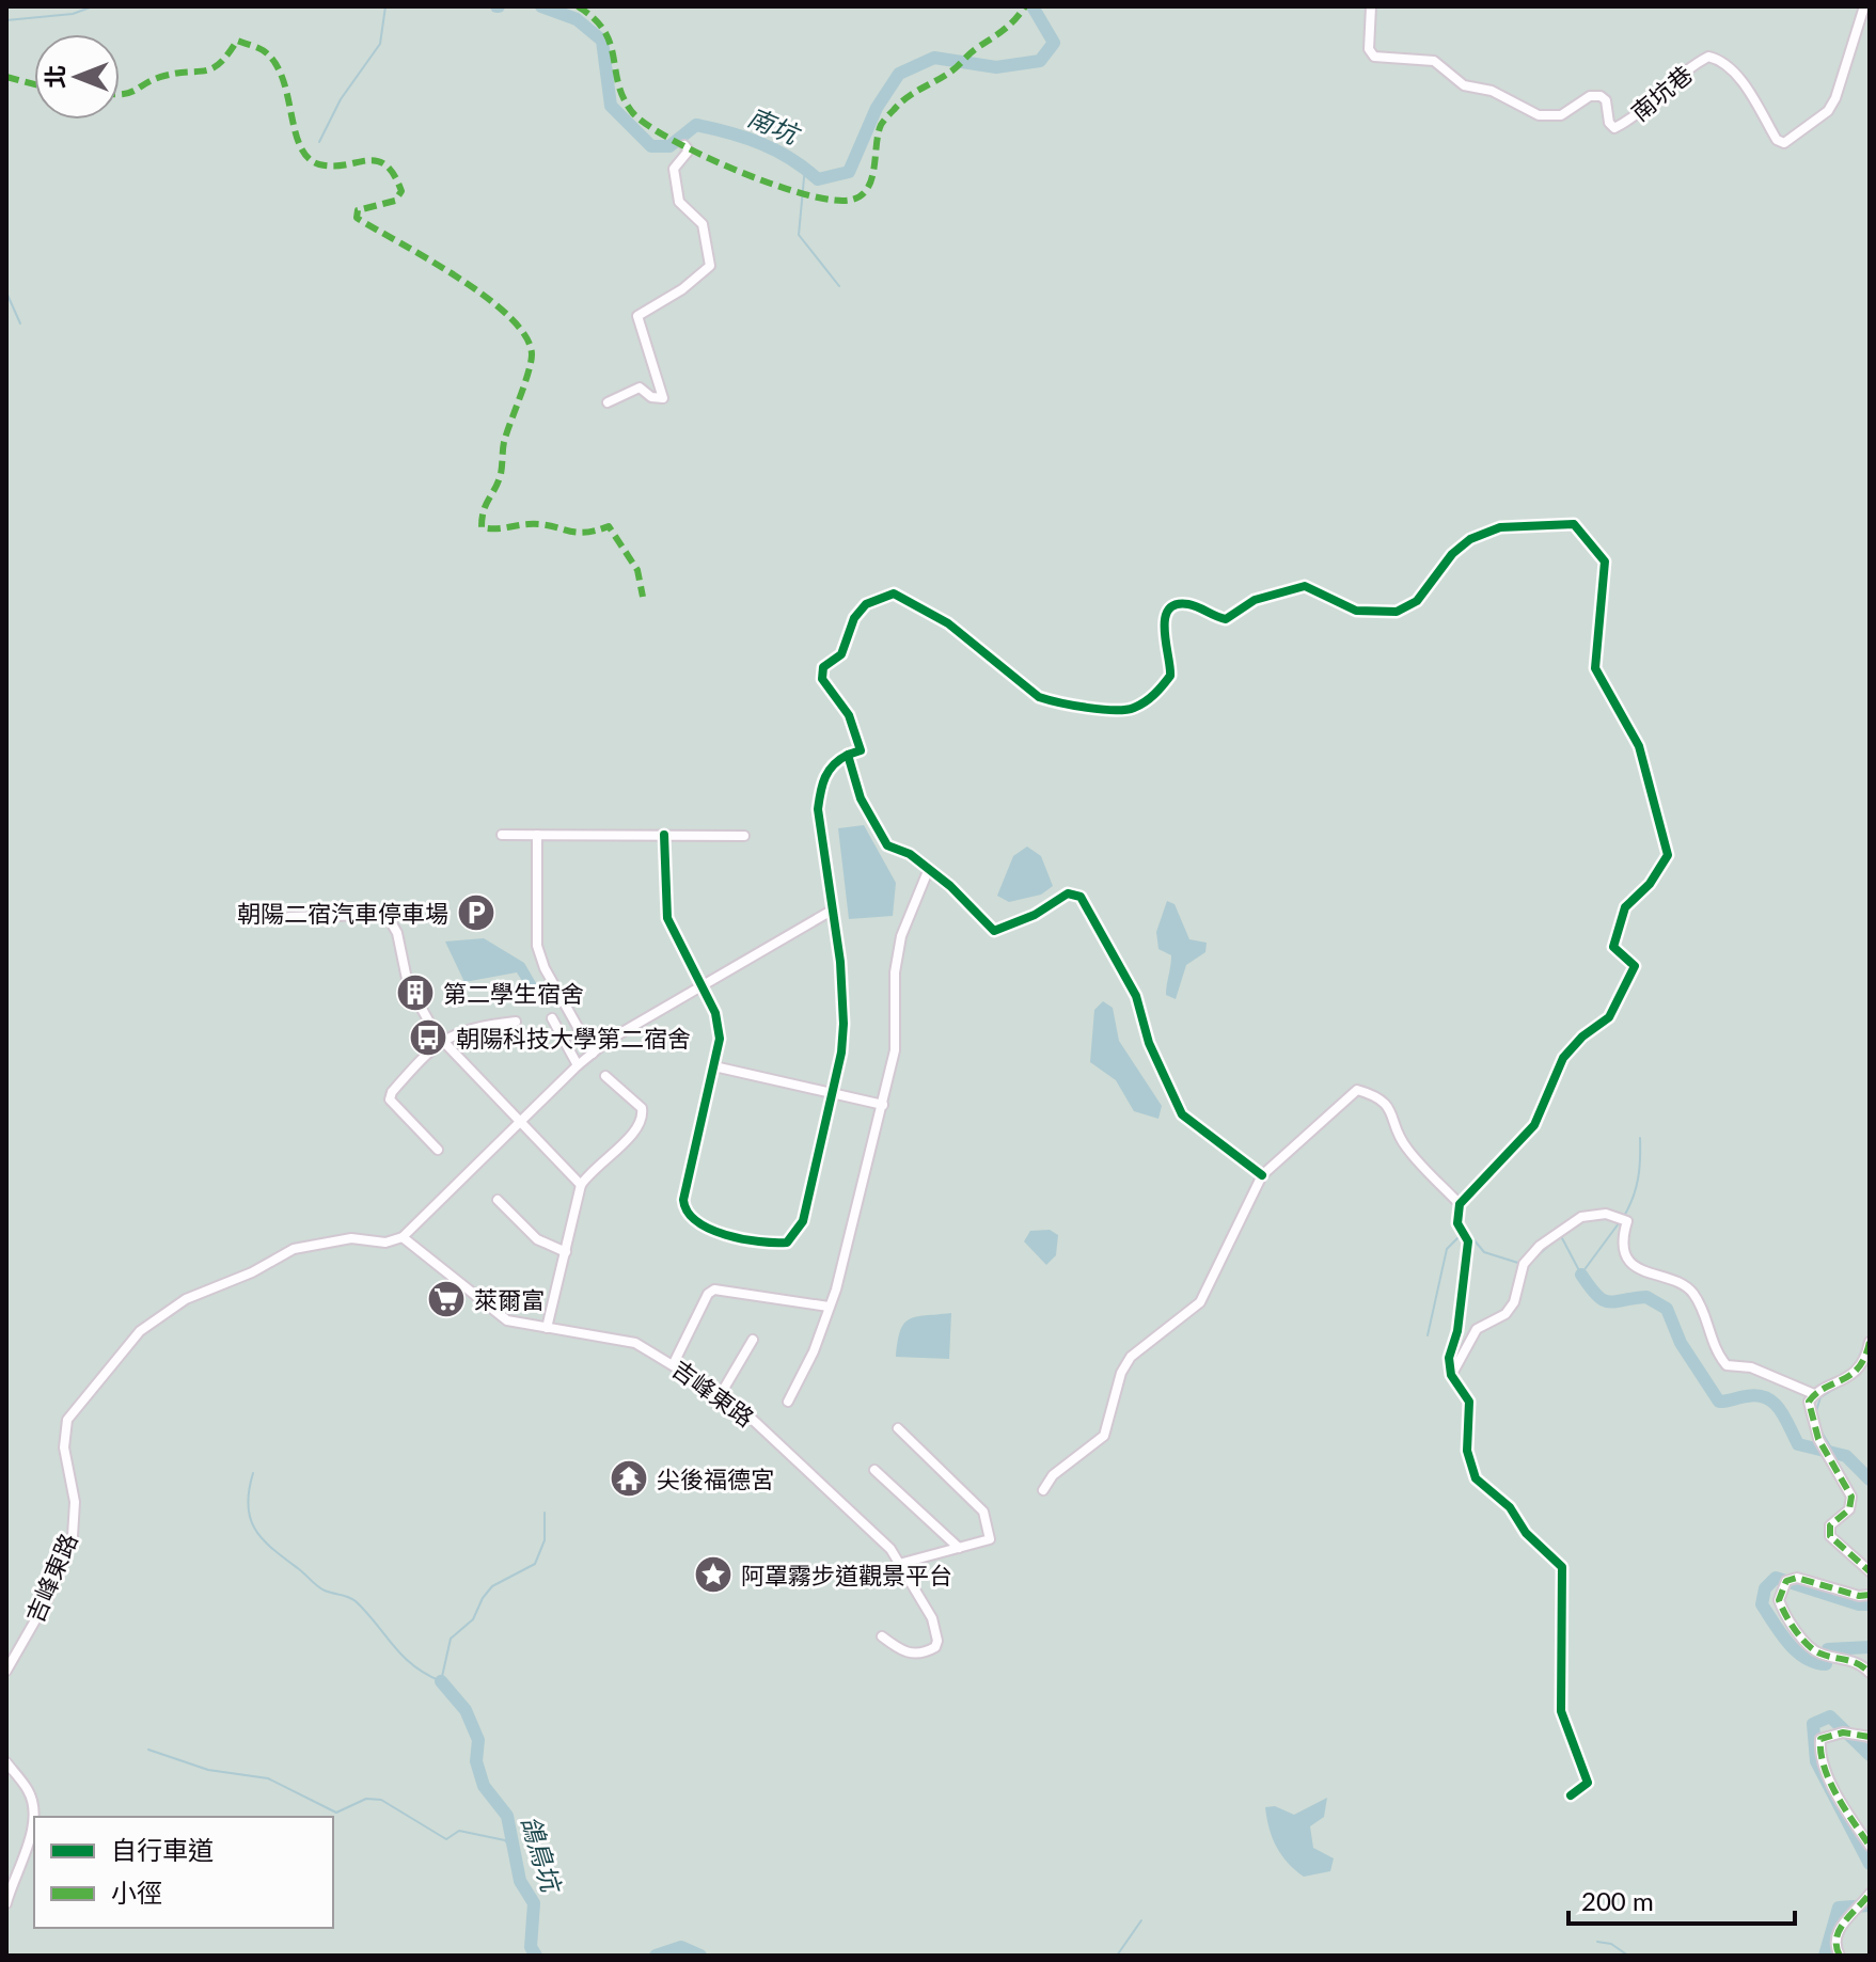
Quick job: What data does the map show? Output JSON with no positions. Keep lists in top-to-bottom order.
{
  "streets": {
    "street": ["南坑巷", "吉峰東路"]
  },
  "water": ["南坑", "鴿鳥坑"],
  "places": {
    "parking": ["朝陽二宿汽車停車場"],
    "building": ["第二學生宿舍"],
    "bus stop": ["朝陽科技大學第二宿舍"],
    "supermarket": ["萊爾富"],
    "temple": ["尖後福德宮"],
    "place": ["阿罩霧步道觀景平台"]
  },
  "legend": ["自行車道", "小徑"],
  "scale_bar": "200 m",
  "north": "left"
}
